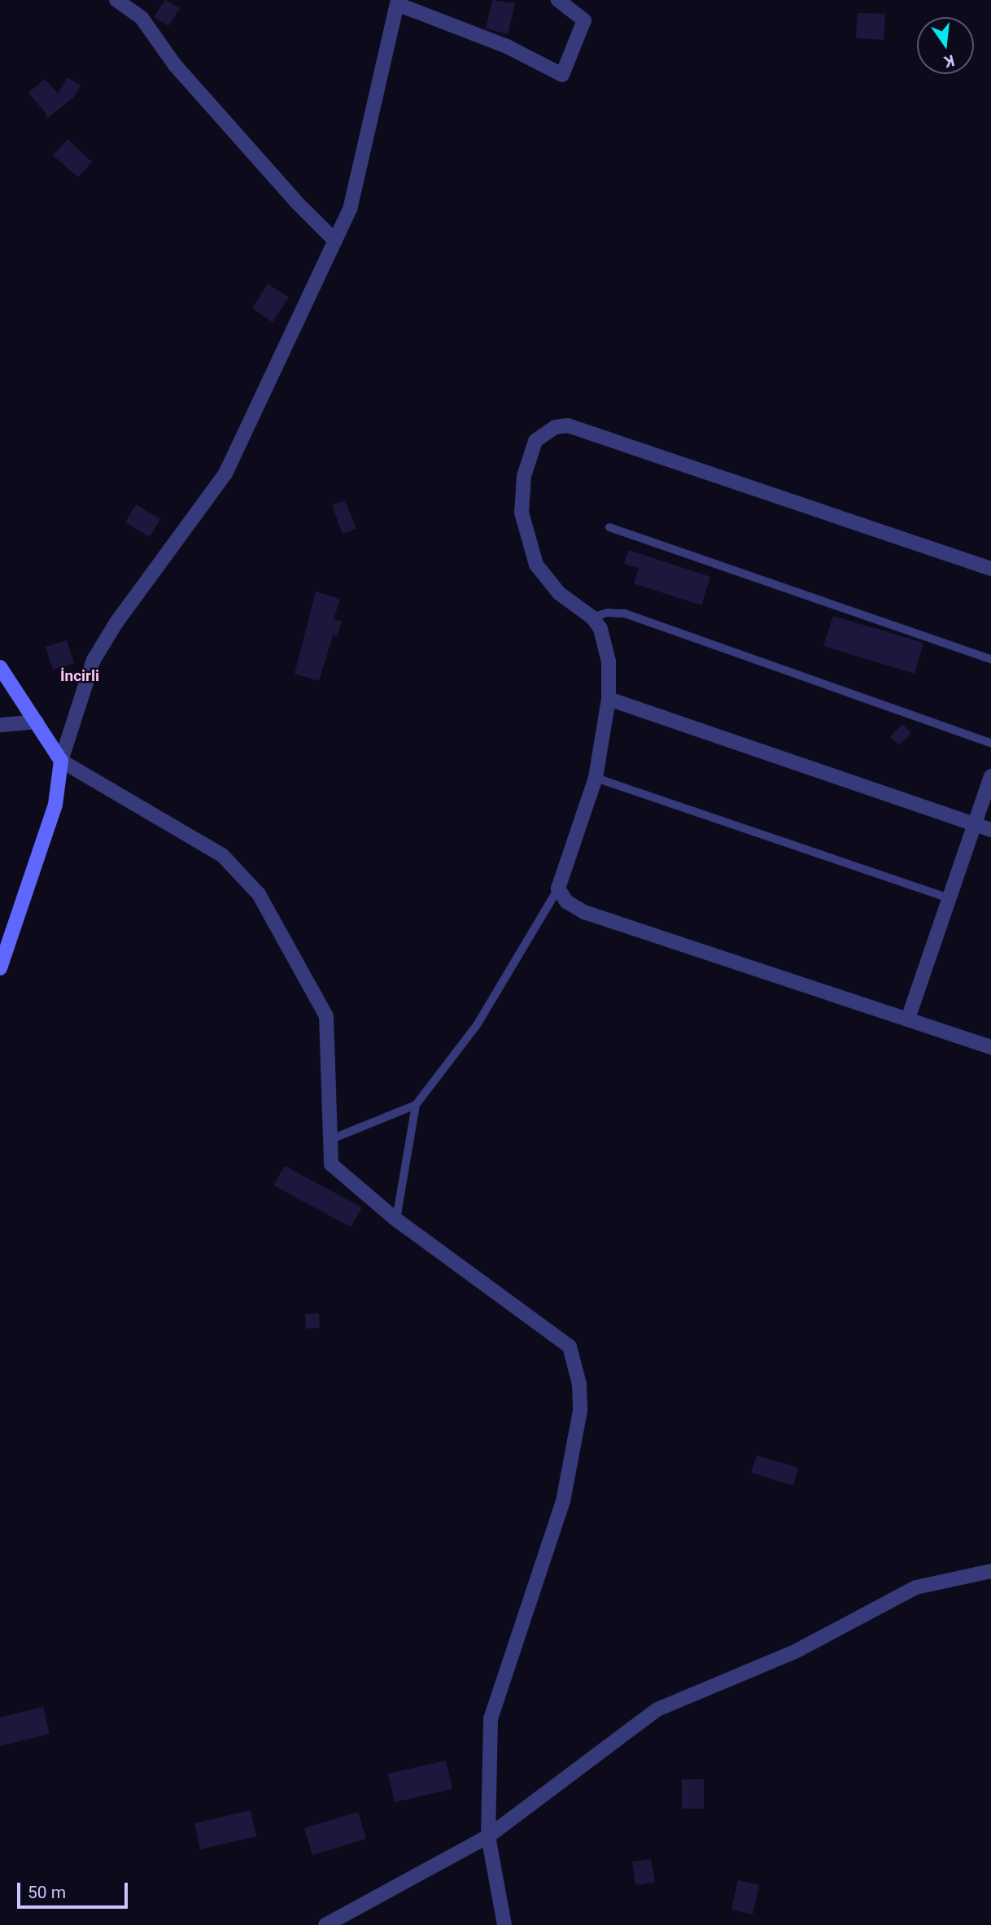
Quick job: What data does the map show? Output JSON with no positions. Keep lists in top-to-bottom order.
{
  "districts": ["İncirli"],
  "scale_bar": "50 m",
  "north": "bottom"
}
